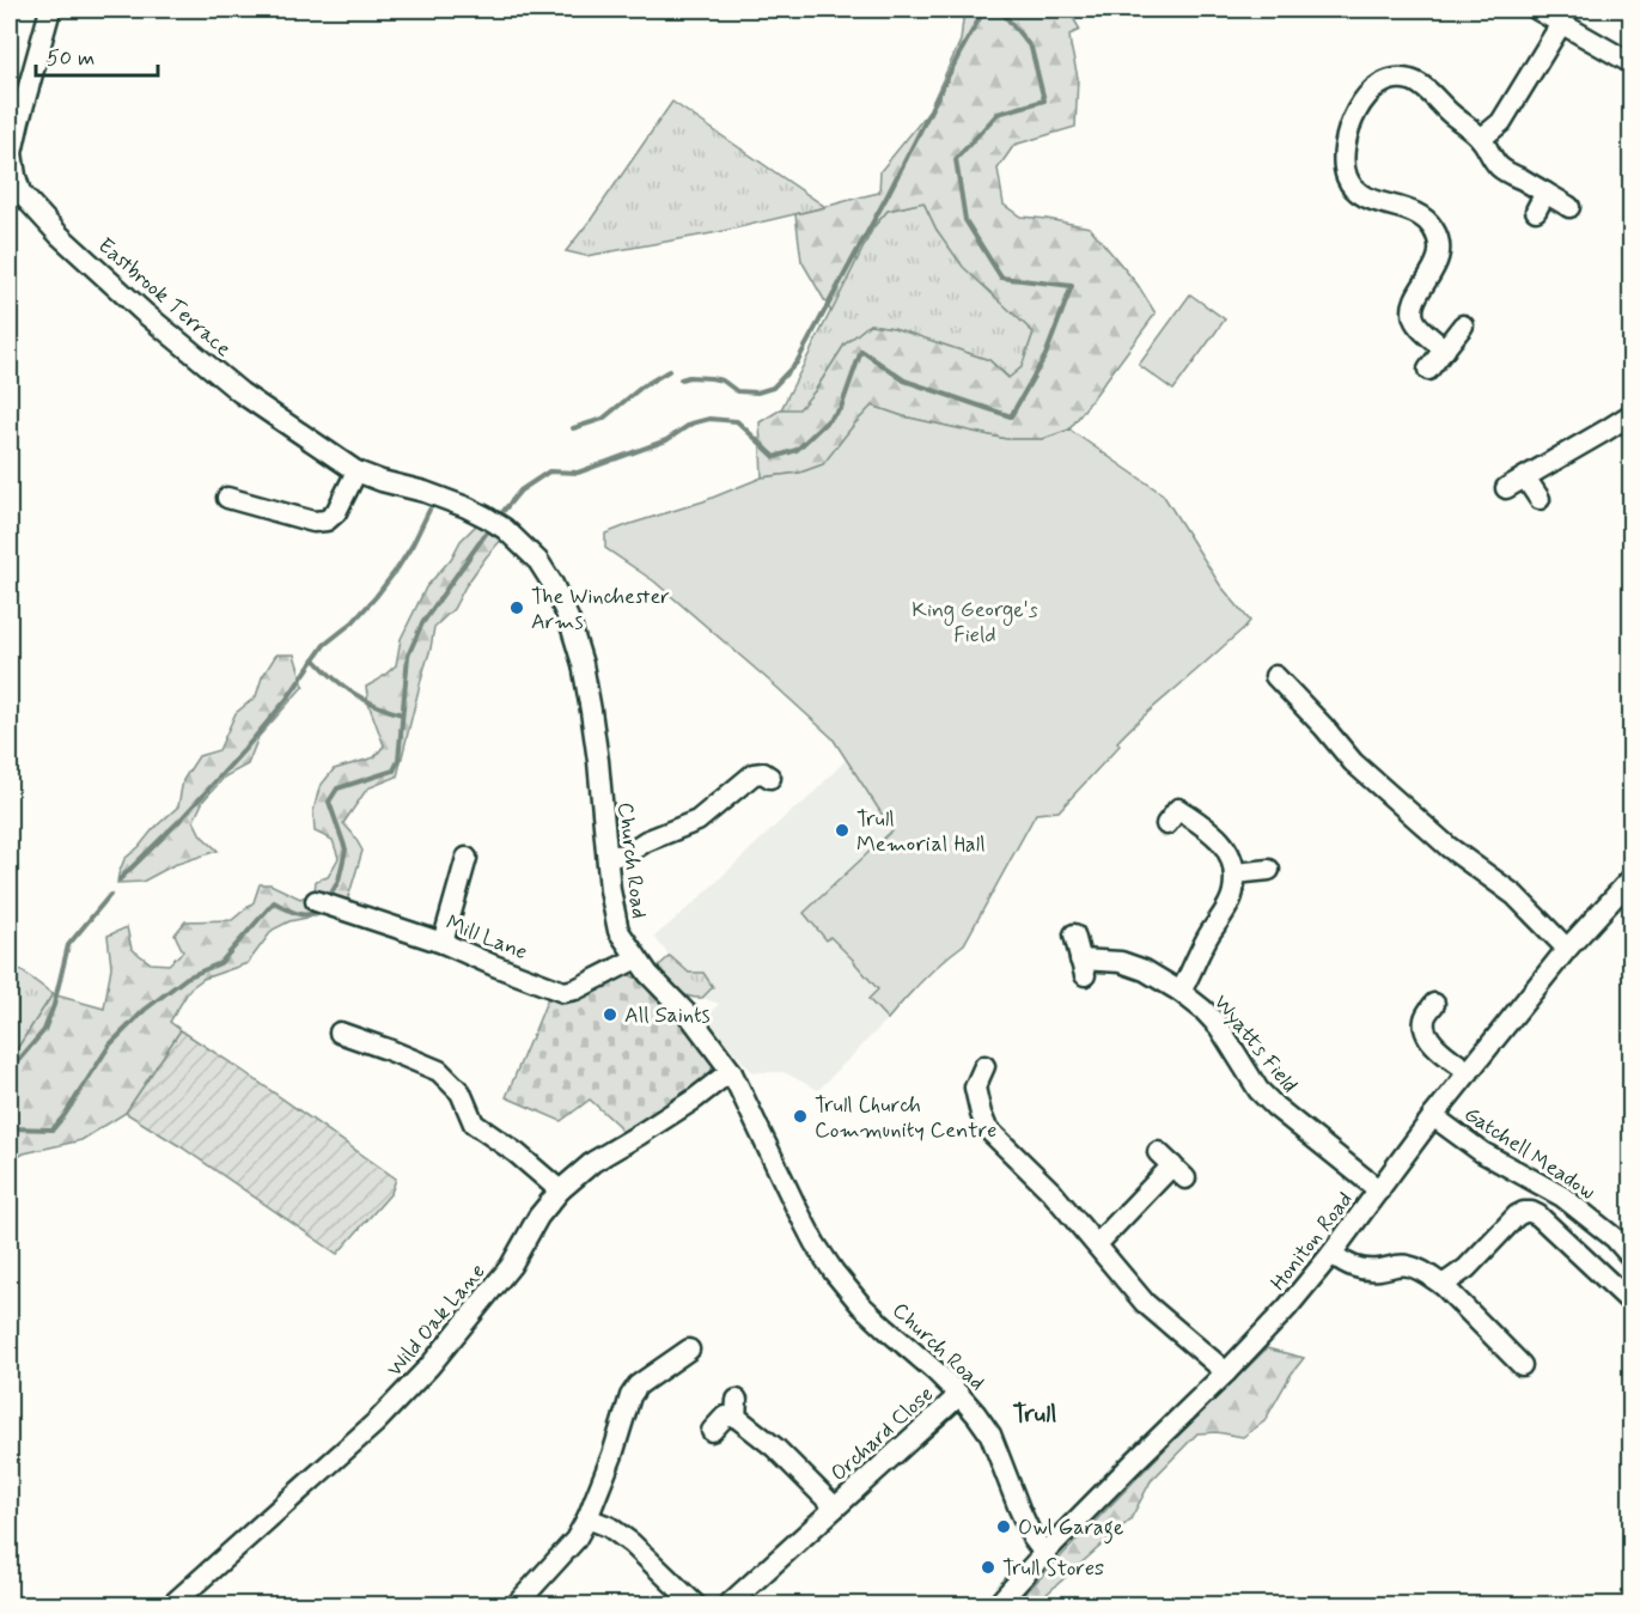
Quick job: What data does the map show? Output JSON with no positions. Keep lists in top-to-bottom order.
{
  "streets": {
    "street": [
      "Eastbrook Terrace",
      "Church Road",
      "Mill Lane",
      "Wyatts Field",
      "Gatchell Meadow",
      "Honiton Road",
      "Wild Oak Lane",
      "Orchard Close"
    ]
  },
  "crossings": [
    ["Eastbrook Terrace", "Church Road"],
    ["Church Road", "Mill Lane"],
    ["Church Road", "Honiton Road"],
    ["Church Road", "Wild Oak Lane"],
    ["Church Road", "Orchard Close"],
    ["Wyatts Field", "Honiton Road"],
    ["Gatchell Meadow", "Honiton Road"]
  ],
  "districts": ["Trull"],
  "parks": ["King George's Field"],
  "places": [
    "The Winchester Arms",
    "Trull Memorial Hall",
    "All Saints",
    "Trull Church Community Centre",
    "Owl Garage",
    "Trull Stores"
  ],
  "scale_bar": "50 m"
}
